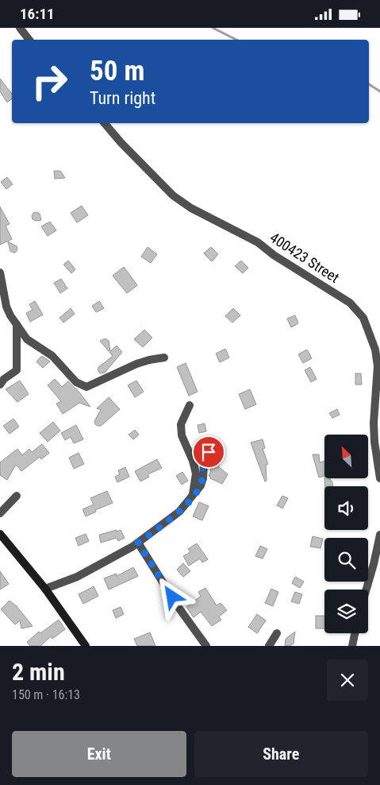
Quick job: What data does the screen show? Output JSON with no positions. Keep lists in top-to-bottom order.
{
  "streets": {
    "street": ["400423 Street"]
  },
  "north": "top left",
  "page": {
    "status": "16:11",
    "turn": ["50 m", "Turn right"],
    "heading": ["2 min", "150 m · 16:13"],
    "buttons": ["Exit", "Share"]
  }
}
